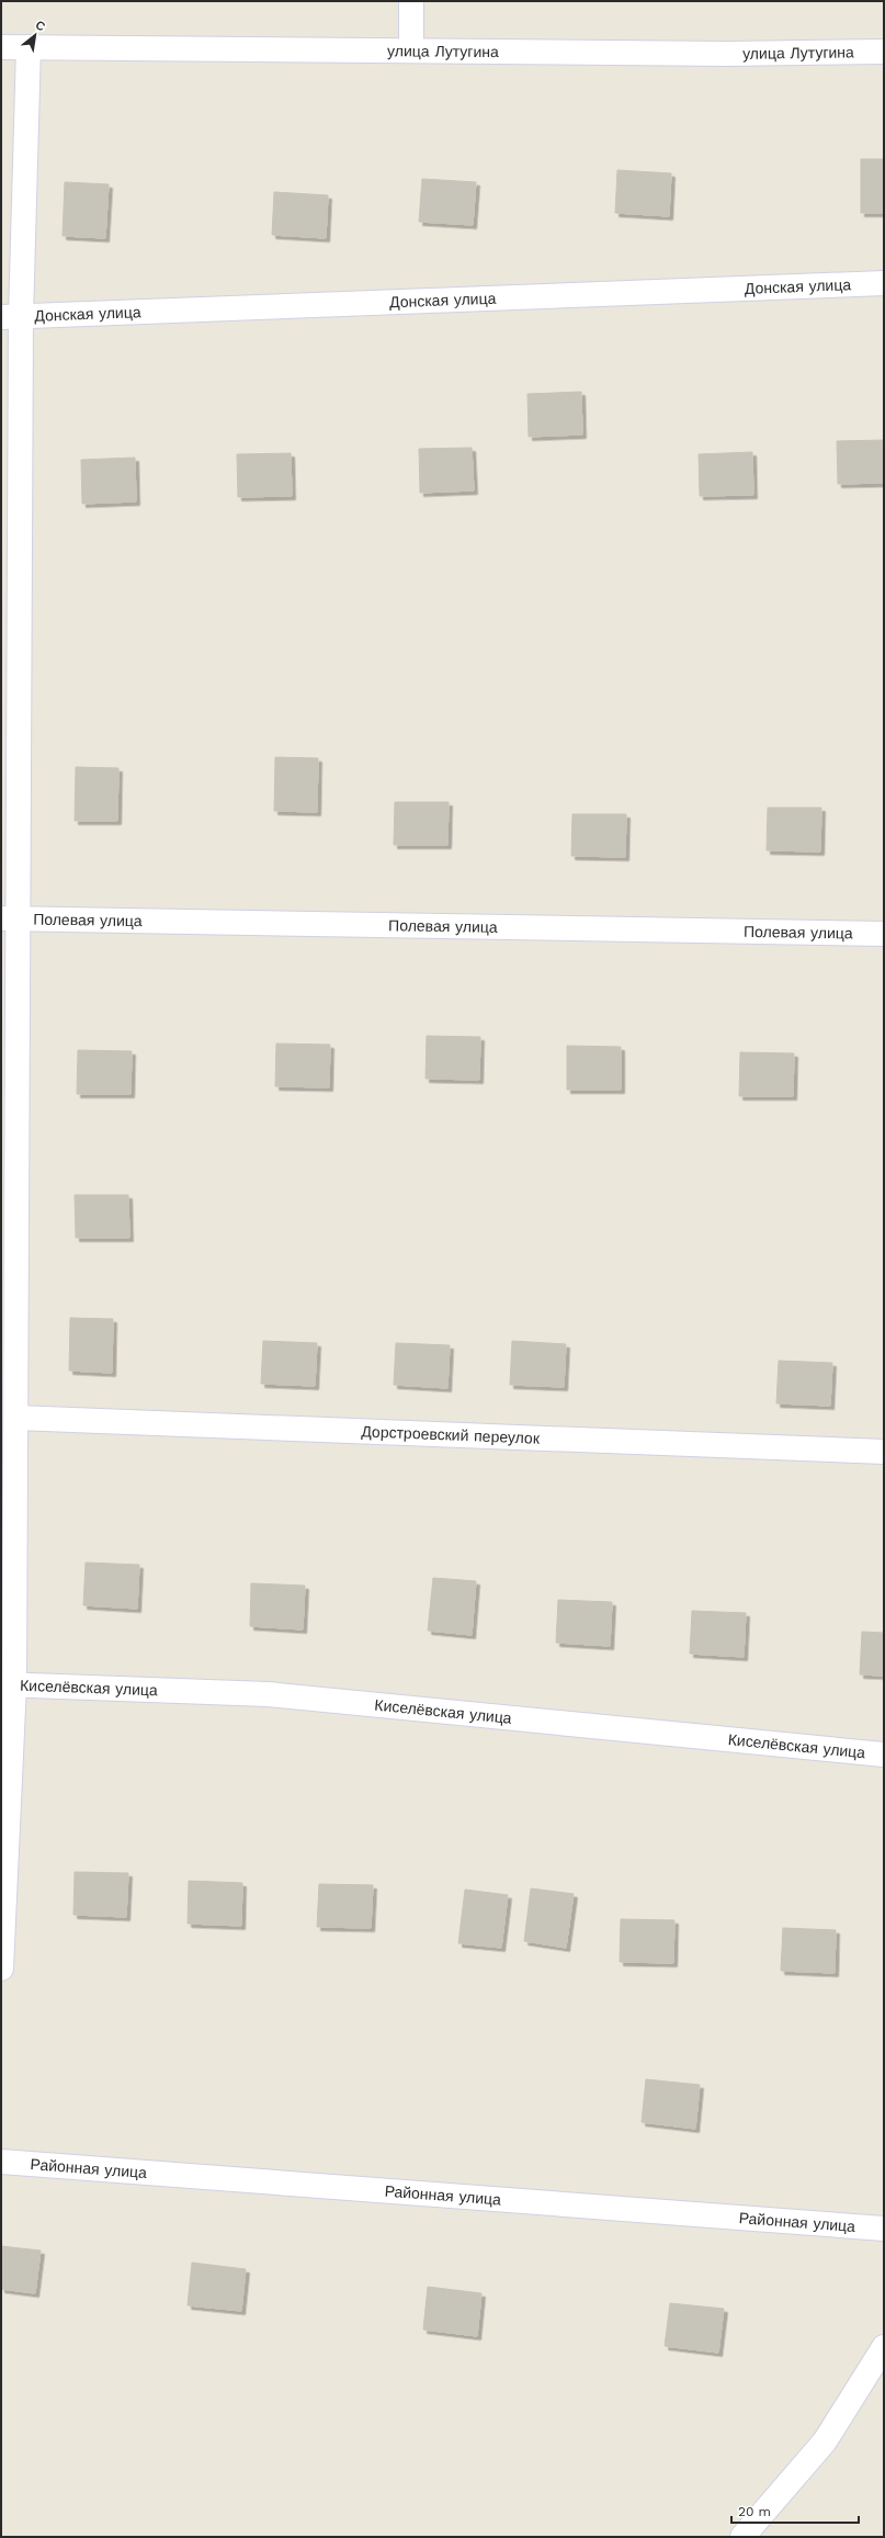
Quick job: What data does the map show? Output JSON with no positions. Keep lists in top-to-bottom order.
{
  "streets": {
    "street": [
      "улица Лутугина",
      "Донская улица",
      "Полевая улица",
      "Дорстроевский переулок",
      "Киселёвская улица",
      "Районная улица"
    ]
  },
  "scale_bar": "20 m",
  "north": "top right"
}
